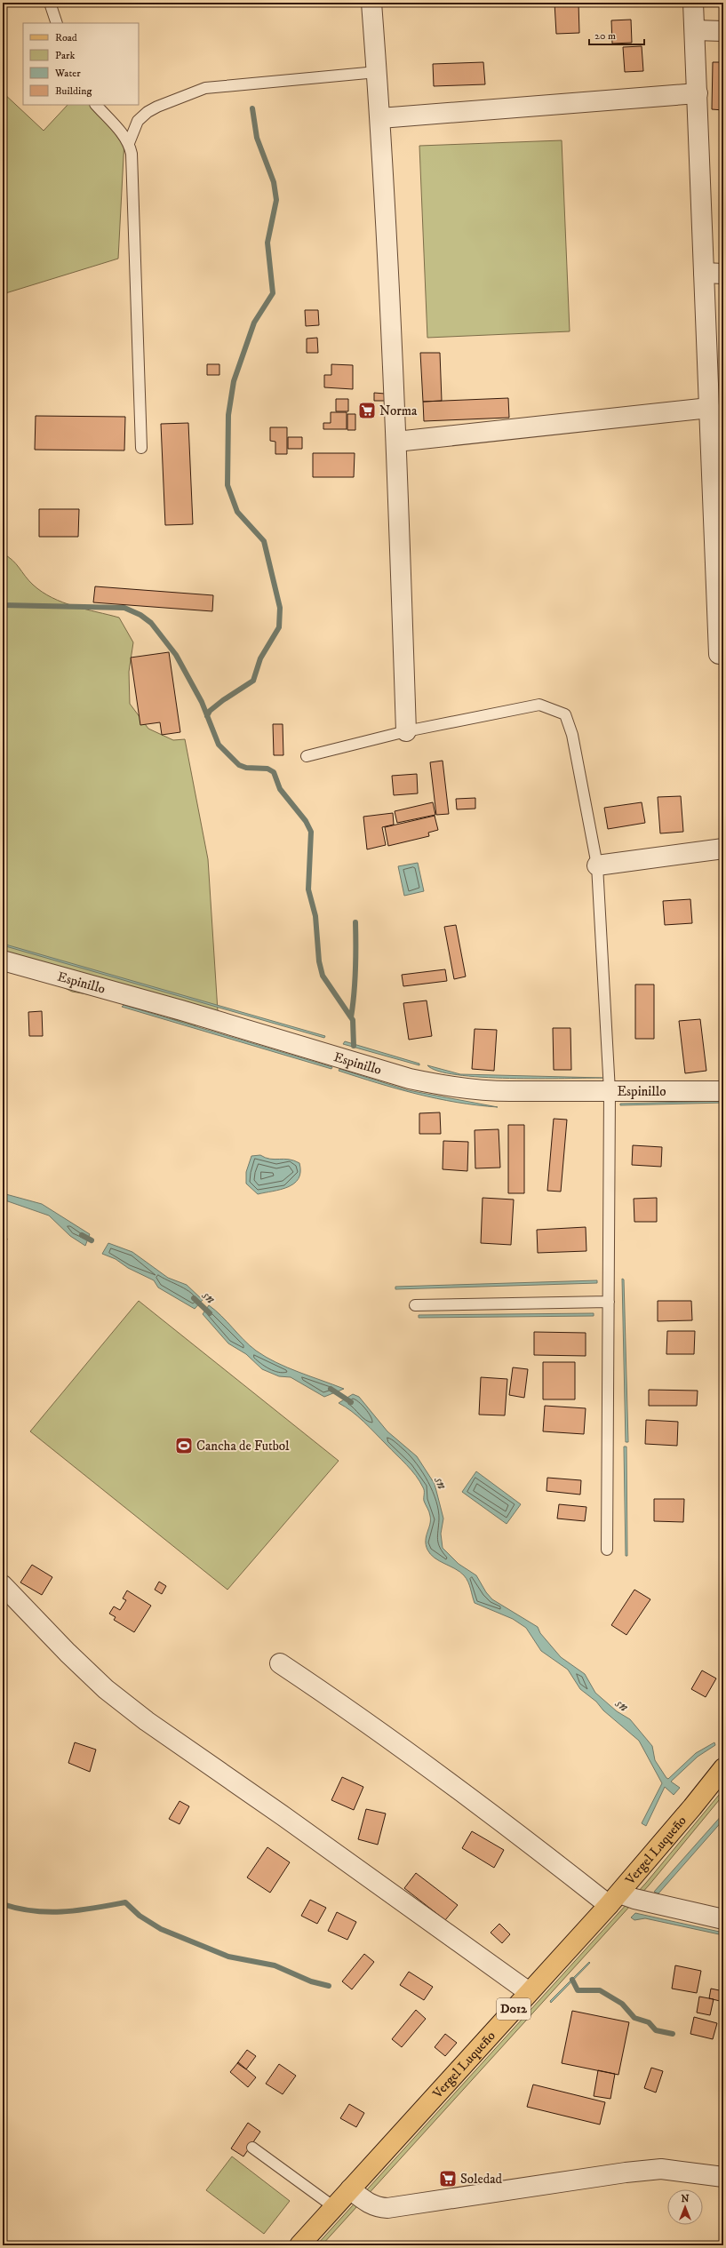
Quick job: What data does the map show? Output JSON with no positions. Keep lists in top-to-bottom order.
{
  "streets": {
    "main road": ["Vergel Luqueño", "D012"],
    "street": ["Espinillo"]
  },
  "water": ["sn"],
  "places": {
    "supermarket": ["Norma", "Soledad"],
    "sports": ["Cancha de Futbol"]
  },
  "legend": [
    "Road",
    "Park",
    "Water",
    "Building"
  ],
  "scale_bar": "20 m",
  "north": "top"
}
